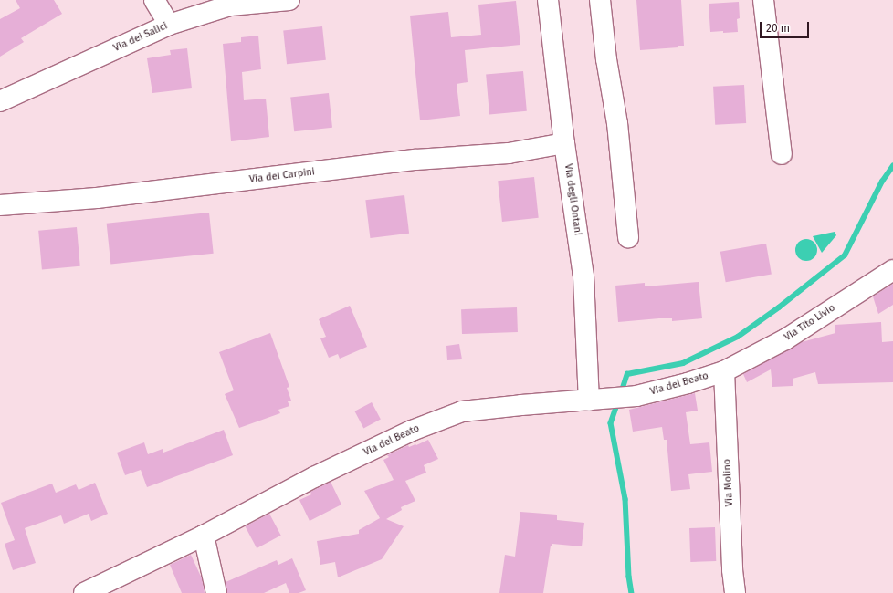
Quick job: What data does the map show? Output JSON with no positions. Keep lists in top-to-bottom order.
{
  "streets": {
    "street": [
      "Via dei Salici",
      "Via dei Carpini",
      "Via degli Ontani",
      "Via Tito Livio",
      "Via del Beato",
      "Via Molino"
    ]
  },
  "crossings": [
    ["Via dei Carpini", "Via degli Ontani"],
    ["Via degli Ontani", "Via del Beato"],
    ["Via Tito Livio", "Via del Beato"],
    ["Via Tito Livio", "Via Molino"],
    ["Via del Beato", "Via Molino"]
  ],
  "scale_bar": "20 m"
}
